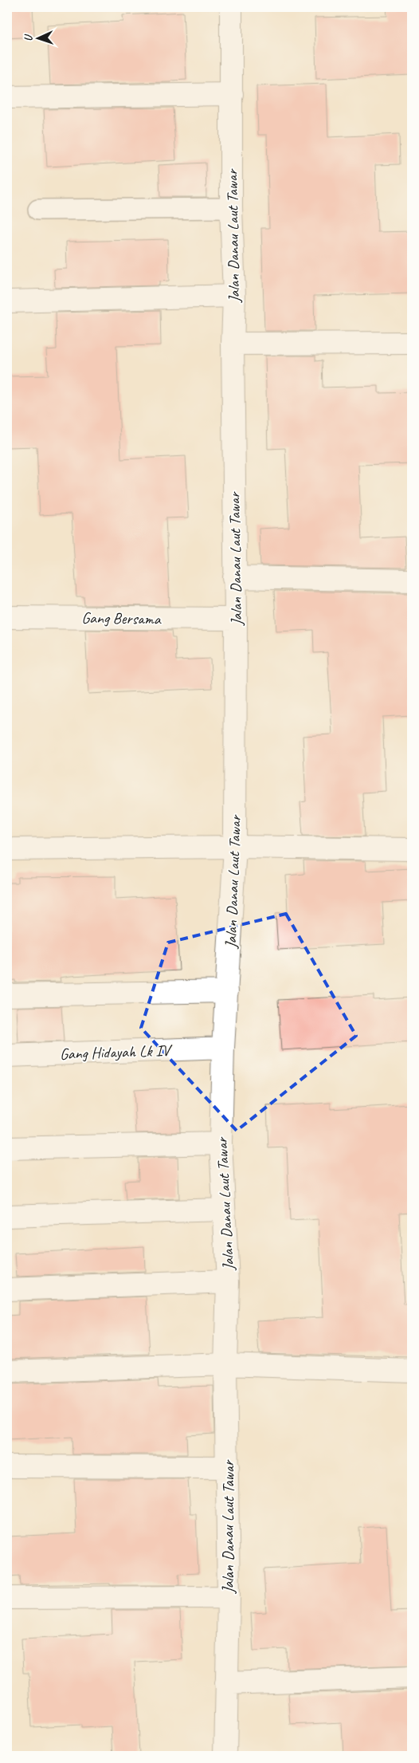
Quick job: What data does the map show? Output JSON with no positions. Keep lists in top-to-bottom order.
{
  "streets": {
    "street": ["Jalan Danau Laut Tawar", "Gang Bersama", "Gang Hidayah Lk IV"]
  },
  "crossings": [
    ["Jalan Danau Laut Tawar", "Gang Bersama"],
    ["Jalan Danau Laut Tawar", "Gang Hidayah Lk IV"]
  ],
  "north": "left"
}
